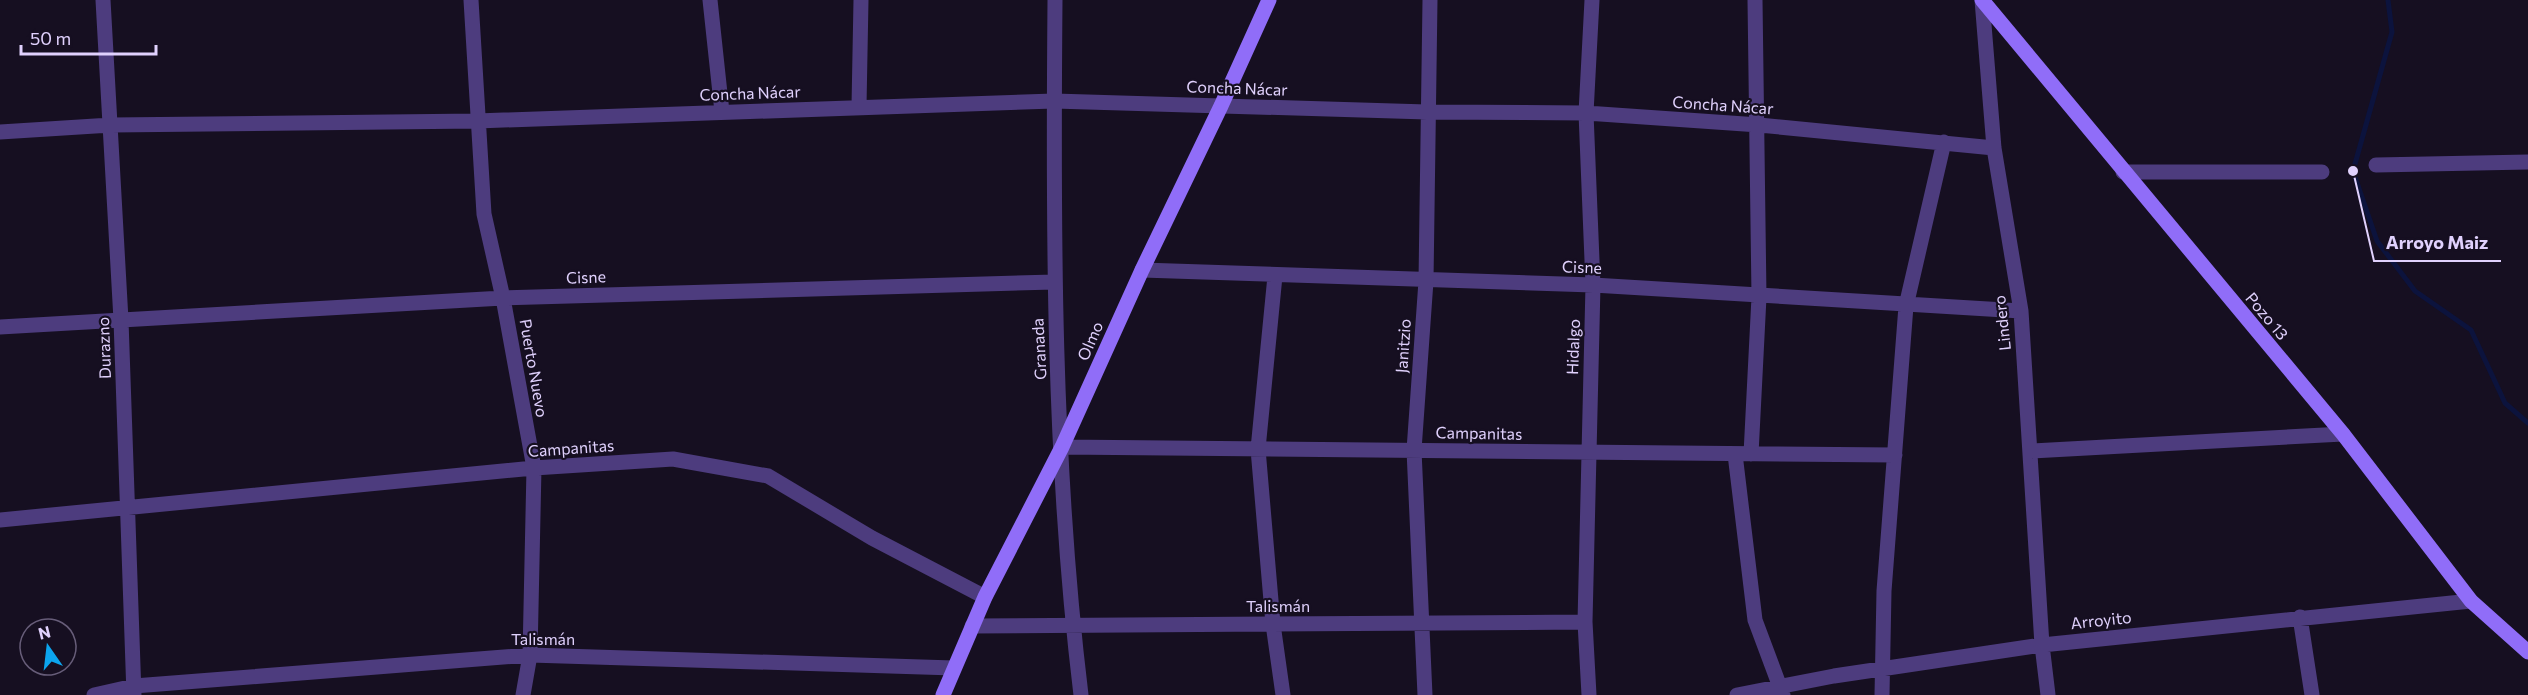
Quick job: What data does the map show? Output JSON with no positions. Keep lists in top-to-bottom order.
{
  "streets": {
    "main road": ["Pozo 13", "Olmo"],
    "street": [
      "Concha Nácar",
      "Cisne",
      "Lindero",
      "Janitzio",
      "Hidalgo",
      "Durazno",
      "Granada",
      "Puerto Nuevo",
      "Campanitas",
      "Talismán",
      "Arroyito"
    ]
  },
  "crossings": [
    ["Concha Nácar", "Lindero"],
    ["Concha Nácar", "Olmo"],
    ["Concha Nácar", "Janitzio"],
    ["Concha Nácar", "Hidalgo"],
    ["Concha Nácar", "Durazno"],
    ["Concha Nácar", "Granada"],
    ["Concha Nácar", "Puerto Nuevo"],
    ["Cisne", "Lindero"],
    ["Cisne", "Olmo"],
    ["Cisne", "Janitzio"],
    ["Cisne", "Hidalgo"],
    ["Cisne", "Durazno"],
    ["Cisne", "Granada"],
    ["Cisne", "Puerto Nuevo"],
    ["Pozo 13", "Lindero"],
    ["Pozo 13", "Arroyito"],
    ["Lindero", "Arroyito"],
    ["Olmo", "Granada"],
    ["Olmo", "Campanitas"],
    ["Olmo", "Talismán"],
    ["Janitzio", "Campanitas"],
    ["Janitzio", "Talismán"],
    ["Hidalgo", "Campanitas"],
    ["Hidalgo", "Talismán"],
    ["Durazno", "Campanitas"],
    ["Durazno", "Talismán"],
    ["Granada", "Campanitas"],
    ["Granada", "Talismán"],
    ["Puerto Nuevo", "Campanitas"],
    ["Puerto Nuevo", "Talismán"]
  ],
  "places": ["Arroyo Maiz"],
  "scale_bar": "50 m",
  "north": "top"
}
